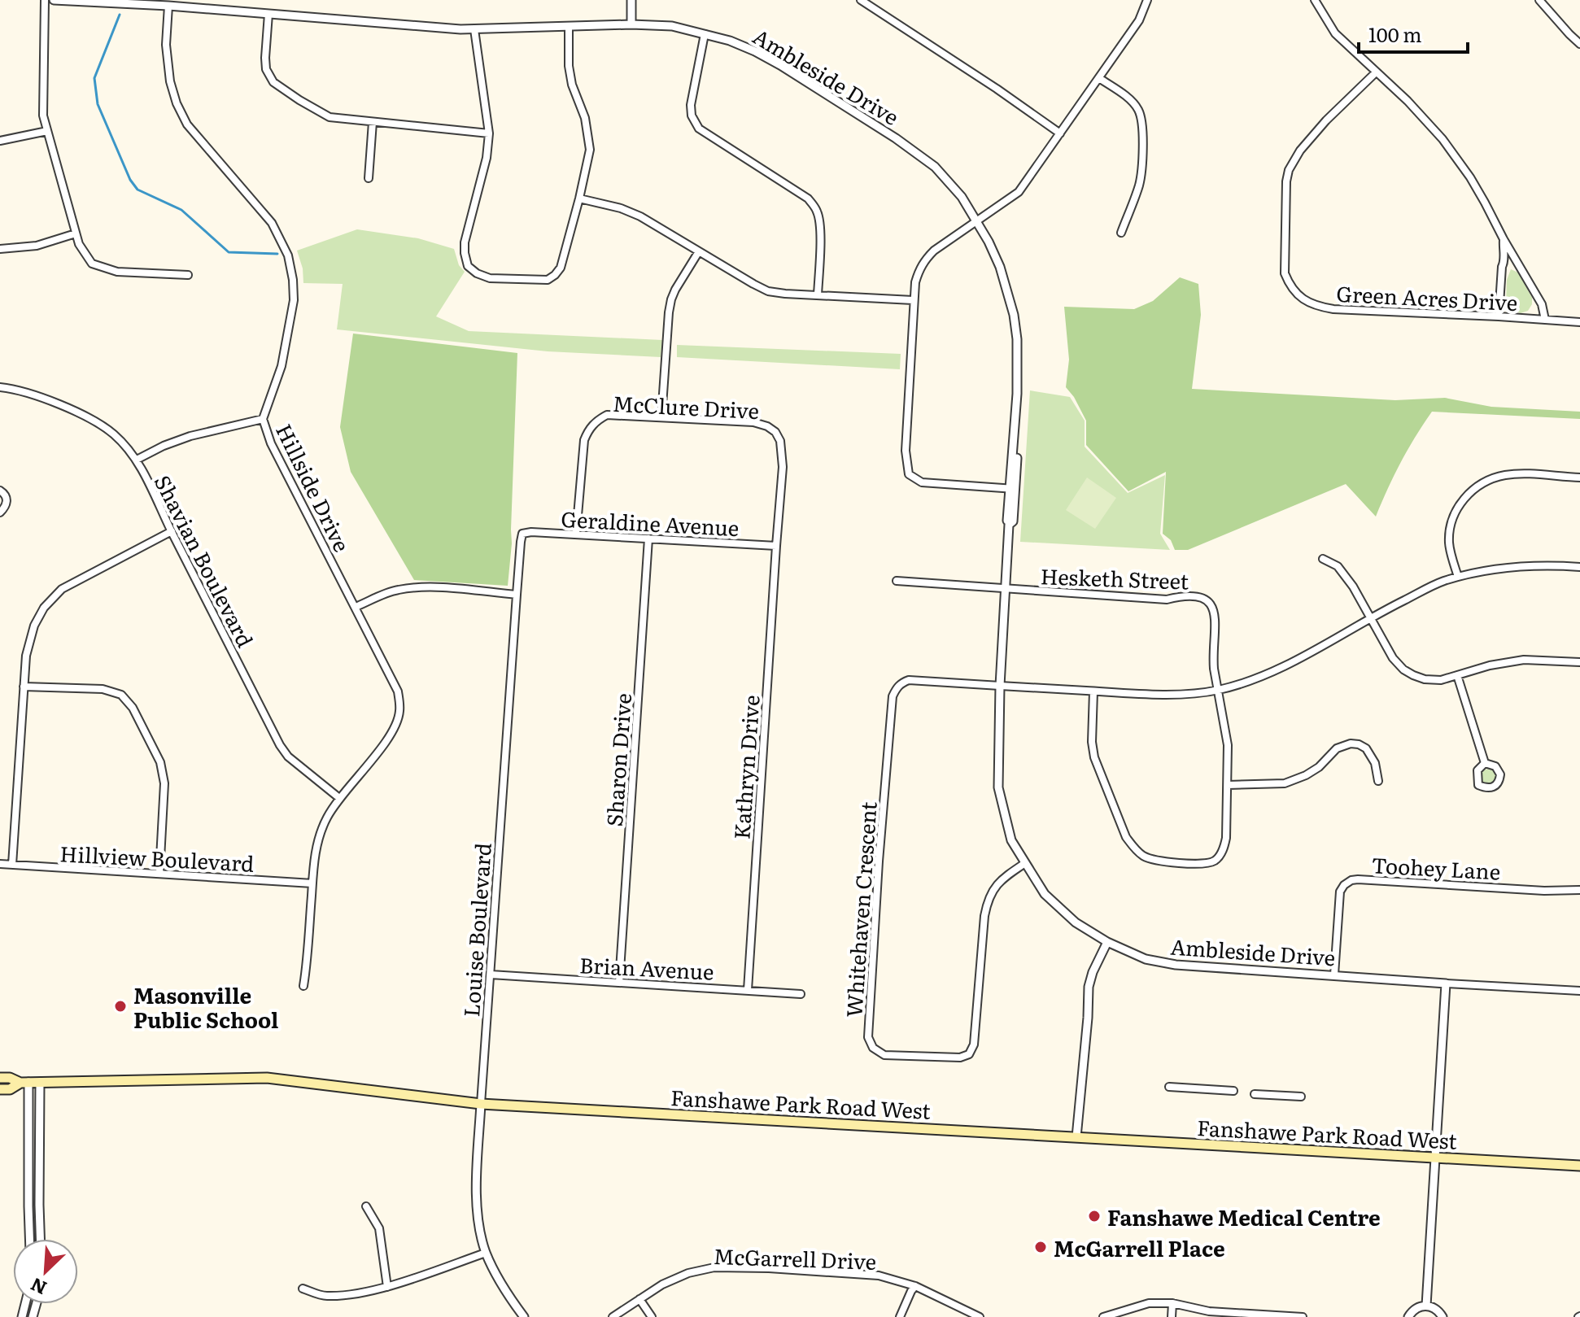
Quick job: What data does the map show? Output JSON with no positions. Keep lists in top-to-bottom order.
{
  "streets": {
    "main road": ["Fanshawe Park Road West"],
    "street": [
      "Ambleside Drive",
      "Green Acres Drive",
      "McClure Drive",
      "Hillside Drive",
      "Geraldine Avenue",
      "Shavian Boulevard",
      "Hesketh Street",
      "Sharon Drive",
      "Kathryn Drive",
      "Hillview Boulevard",
      "Toohey Lane",
      "Whitehaven Crescent",
      "Louise Boulevard",
      "Brian Avenue",
      "McGarrell Drive"
    ]
  },
  "crossings": [
    ["Ambleside Drive", "Hillside Drive"],
    ["Ambleside Drive", "Hesketh Street"],
    ["Ambleside Drive", "Toohey Lane"],
    ["Ambleside Drive", "Whitehaven Crescent"],
    ["McClure Drive", "Geraldine Avenue"],
    ["McClure Drive", "Kathryn Drive"],
    ["Hillside Drive", "Shavian Boulevard"],
    ["Hillside Drive", "Hillview Boulevard"],
    ["Geraldine Avenue", "Sharon Drive"],
    ["Geraldine Avenue", "Kathryn Drive"],
    ["Geraldine Avenue", "Louise Boulevard"],
    ["Sharon Drive", "Brian Avenue"],
    ["Kathryn Drive", "Brian Avenue"],
    ["Louise Boulevard", "Brian Avenue"],
    ["Louise Boulevard", "Fanshawe Park Road West"]
  ],
  "places": ["Masonville Public School", "Fanshawe Medical Centre", "McGarrell Place"],
  "scale_bar": "100 m",
  "north": "bottom left"
}
